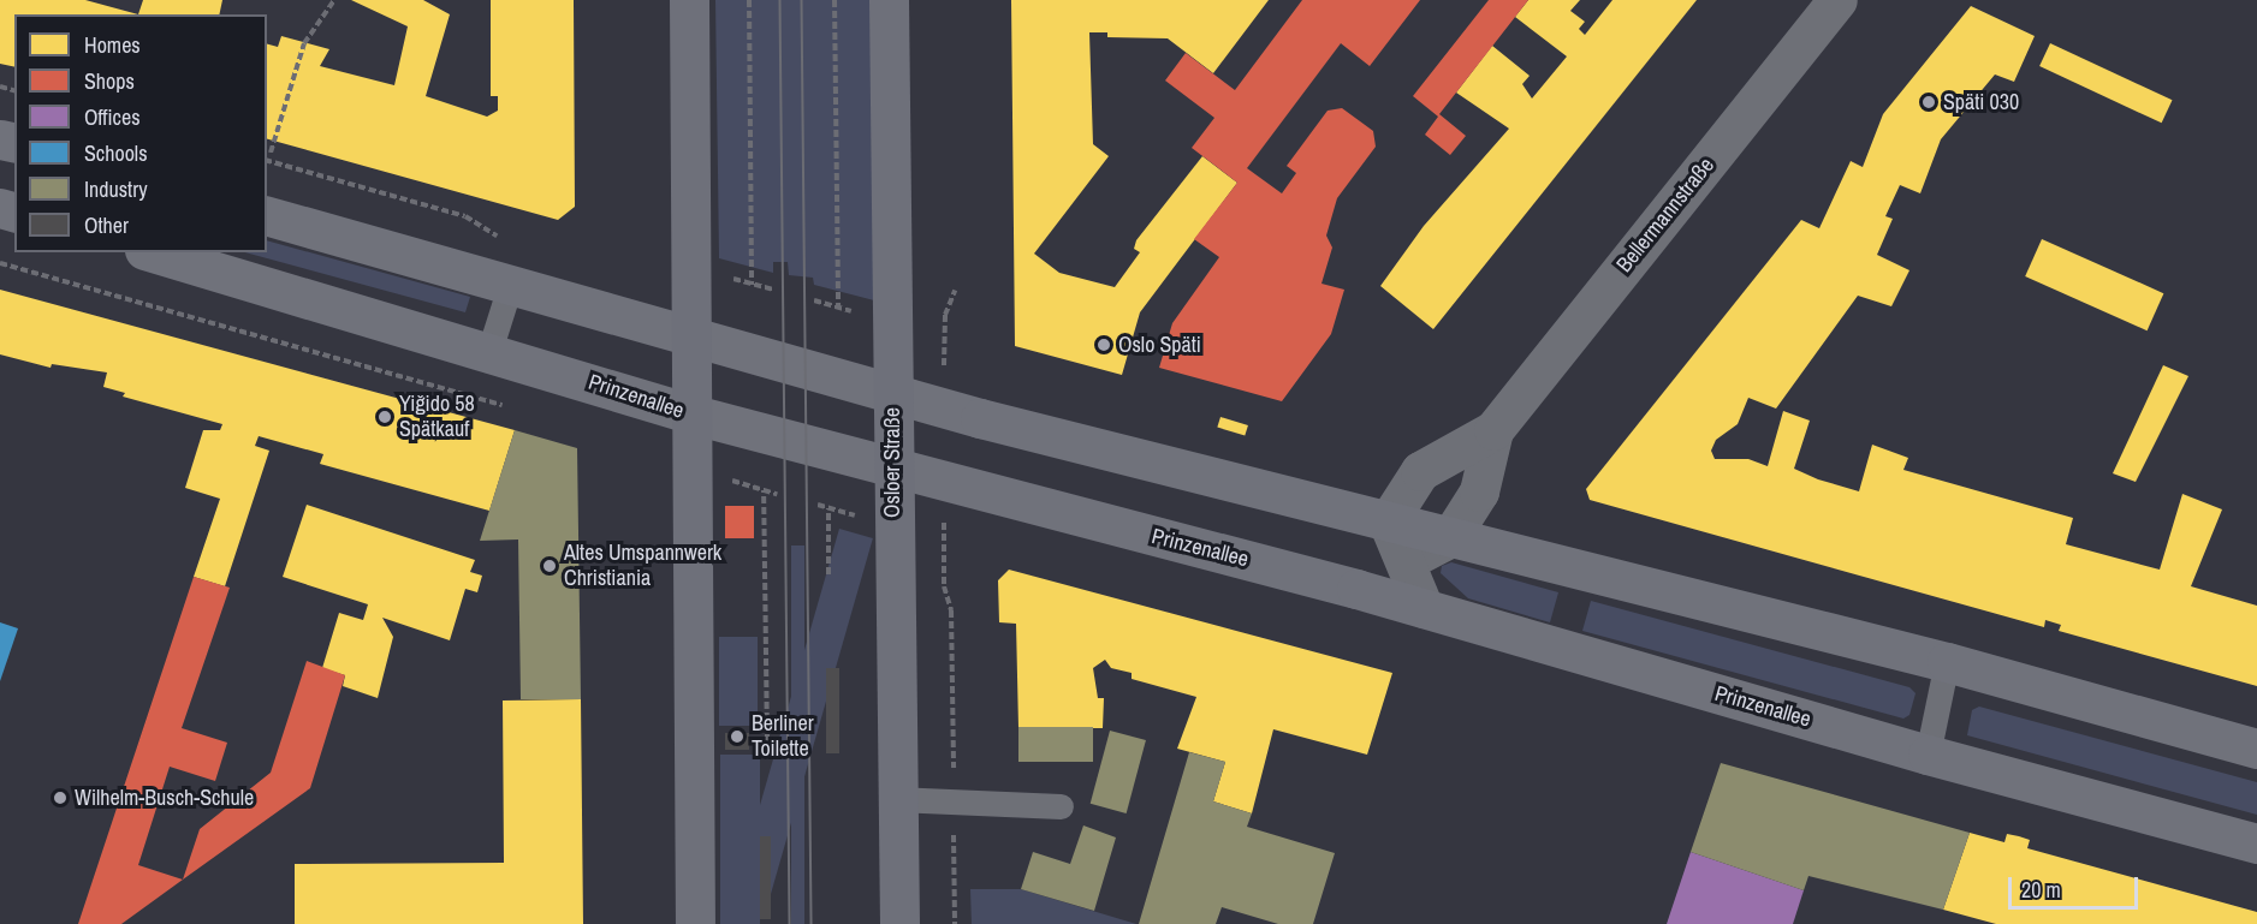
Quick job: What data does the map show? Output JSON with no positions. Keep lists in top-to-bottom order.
{
  "streets": {
    "main road": ["Prinzenallee", "Osloer Straße"],
    "street": ["Bellermannstraße"]
  },
  "crossings": [
    ["Bellermannstraße", "Prinzenallee"],
    ["Prinzenallee", "Osloer Straße"]
  ],
  "places": [
    "Späti 030",
    "Oslo Späti",
    "Yiğido 58 Spätkauf",
    "Altes Umspannwerk Christiania",
    "Berliner Toilette",
    "Wilhelm-Busch-Schule"
  ],
  "legend": [
    "Homes",
    "Shops",
    "Offices",
    "Schools",
    "Industry",
    "Other"
  ],
  "scale_bar": "20 m"
}
